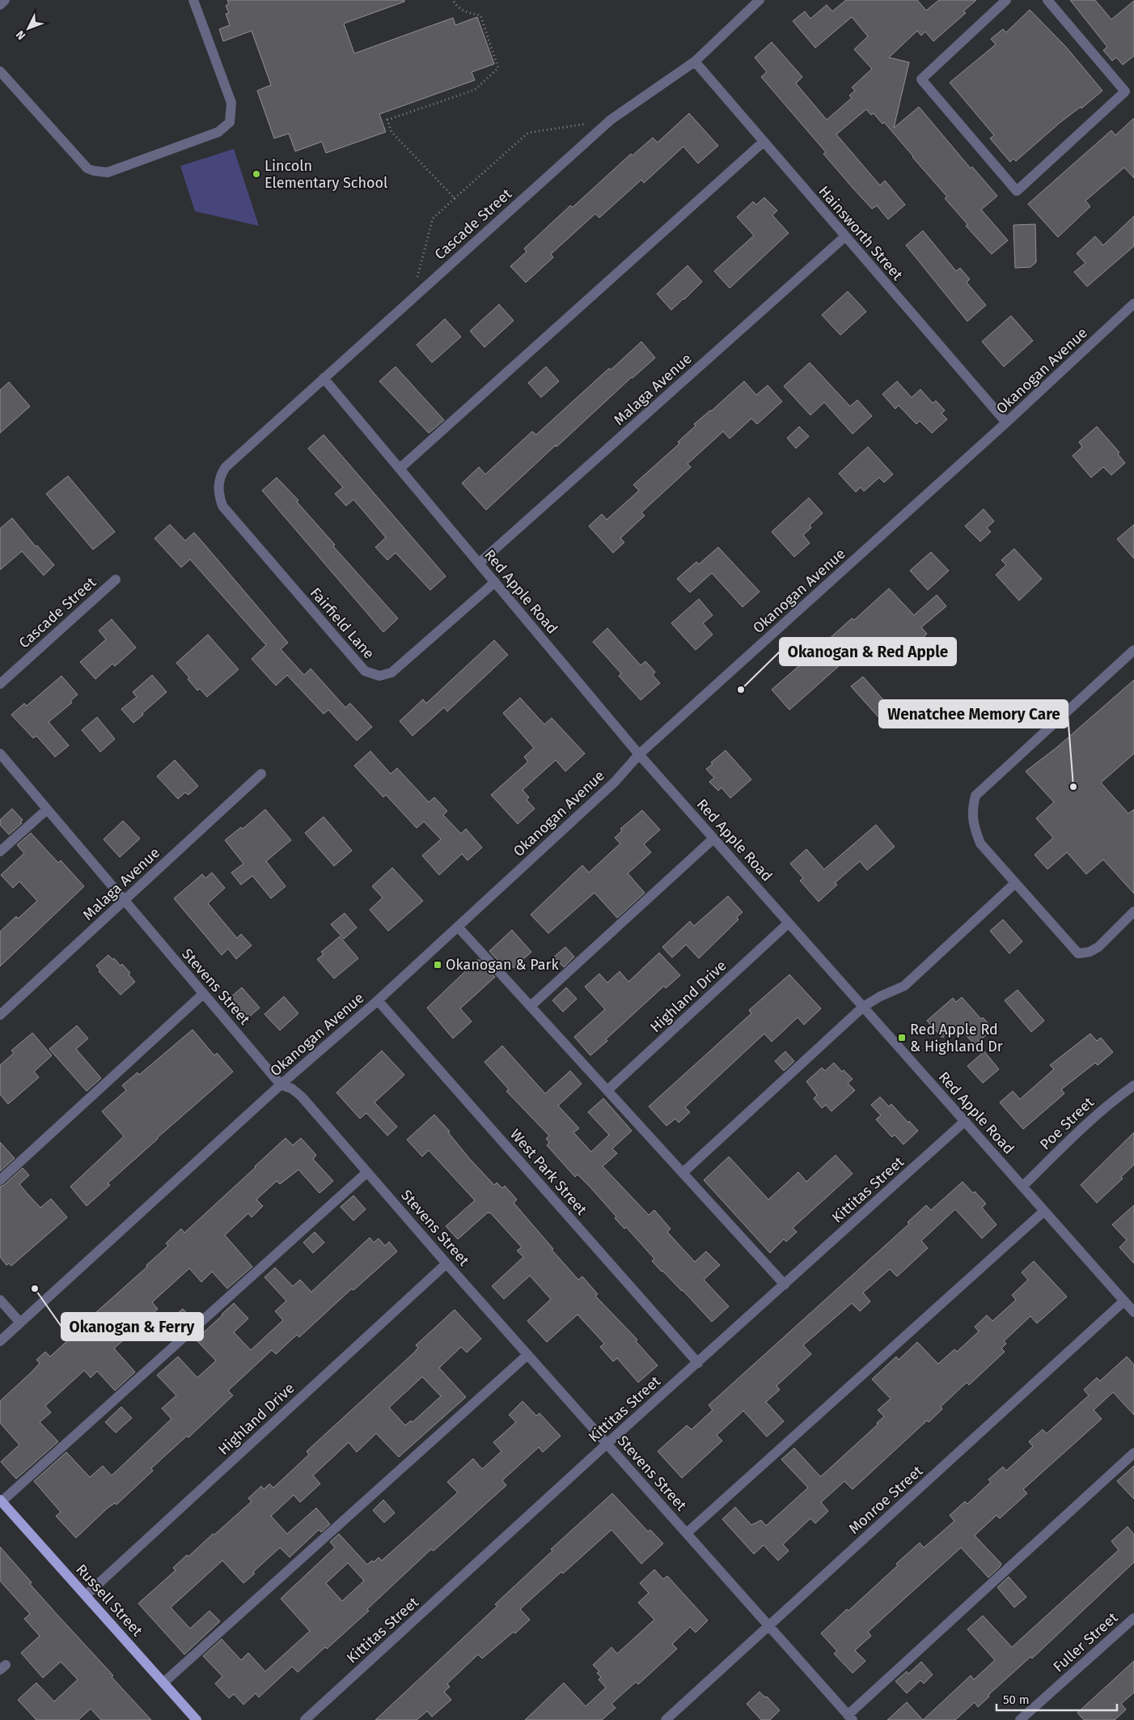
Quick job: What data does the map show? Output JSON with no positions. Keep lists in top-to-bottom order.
{
  "streets": {
    "main road": ["Russell Street"],
    "street": [
      "Cascade Street",
      "Hainsworth Street",
      "Okanogan Avenue",
      "Malaga Avenue",
      "Red Apple Road",
      "Fairfield Lane",
      "Stevens Street",
      "Highland Drive",
      "Poe Street",
      "West Park Street",
      "Kittitas Street",
      "Monroe Street",
      "Fuller Street"
    ]
  },
  "crossings": [
    ["Cascade Street", "Hainsworth Street"],
    ["Cascade Street", "Red Apple Road"],
    ["Cascade Street", "Fairfield Lane"],
    ["Hainsworth Street", "Okanogan Avenue"],
    ["Hainsworth Street", "Malaga Avenue"],
    ["Okanogan Avenue", "Red Apple Road"],
    ["Okanogan Avenue", "Stevens Street"],
    ["Okanogan Avenue", "West Park Street"],
    ["Malaga Avenue", "Red Apple Road"],
    ["Malaga Avenue", "Stevens Street"],
    ["Red Apple Road", "Fairfield Lane"],
    ["Red Apple Road", "Highland Drive"],
    ["Red Apple Road", "Poe Street"],
    ["Red Apple Road", "Kittitas Street"],
    ["Red Apple Road", "Monroe Street"],
    ["Stevens Street", "Highland Drive"],
    ["Stevens Street", "Kittitas Street"],
    ["Stevens Street", "Monroe Street"],
    ["Highland Drive", "Russell Street"],
    ["West Park Street", "Kittitas Street"]
  ],
  "places": {
    "other": [
      "Lincoln Elementary School",
      "Okanogan & Red Apple",
      "Wenatchee Memory Care",
      "Okanogan & Ferry"
    ],
    "transit": ["Okanogan & Park", "Red Apple Rd & Highland Dr"]
  },
  "scale_bar": "50 m",
  "north": "bottom left"
}
